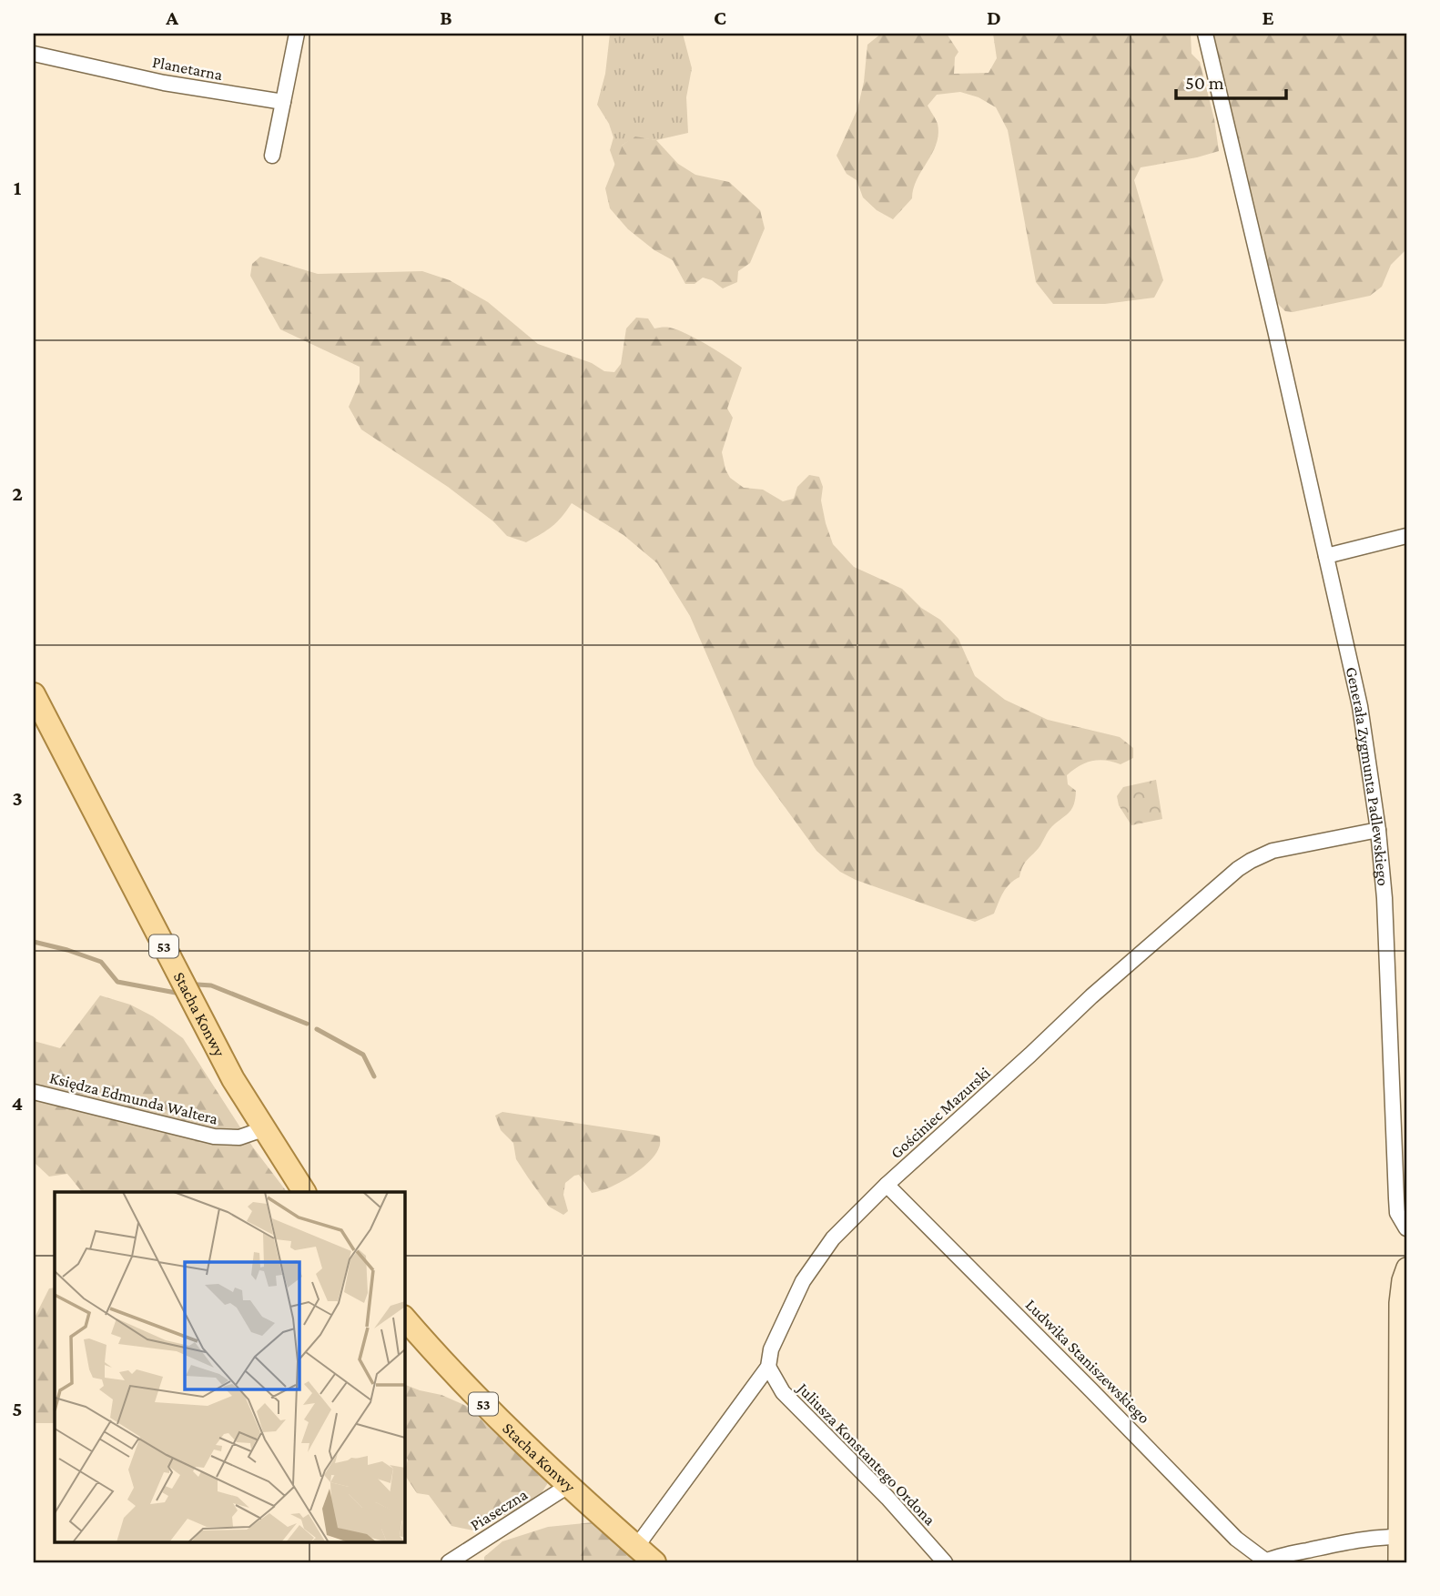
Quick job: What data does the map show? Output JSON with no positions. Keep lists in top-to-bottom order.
{
  "streets": {
    "main road": ["53", "Stacha Konwy"],
    "street": [
      "Planetarna",
      "Generała Zygmunta Padlewskiego",
      "Księdza Edmunda Waltera",
      "Gościniec Mazurski",
      "Ludwika Staniszewskiego",
      "Juliusza Konstantego Ordona",
      "Piaseczna"
    ]
  },
  "crossings": [
    ["Generała Zygmunta Padlewskiego", "Gościniec Mazurski"],
    ["Stacha Konwy", "Księdza Edmunda Waltera"],
    ["Stacha Konwy", "Gościniec Mazurski"],
    ["Stacha Konwy", "Piaseczna"],
    ["Gościniec Mazurski", "Ludwika Staniszewskiego"],
    ["Gościniec Mazurski", "Juliusza Konstantego Ordona"]
  ],
  "scale_bar": "50 m",
  "grid": {
    "columns": [
      "A",
      "B",
      "C",
      "D",
      "E"
    ],
    "rows": [
      "1",
      "2",
      "3",
      "4",
      "5"
    ]
  }
}
